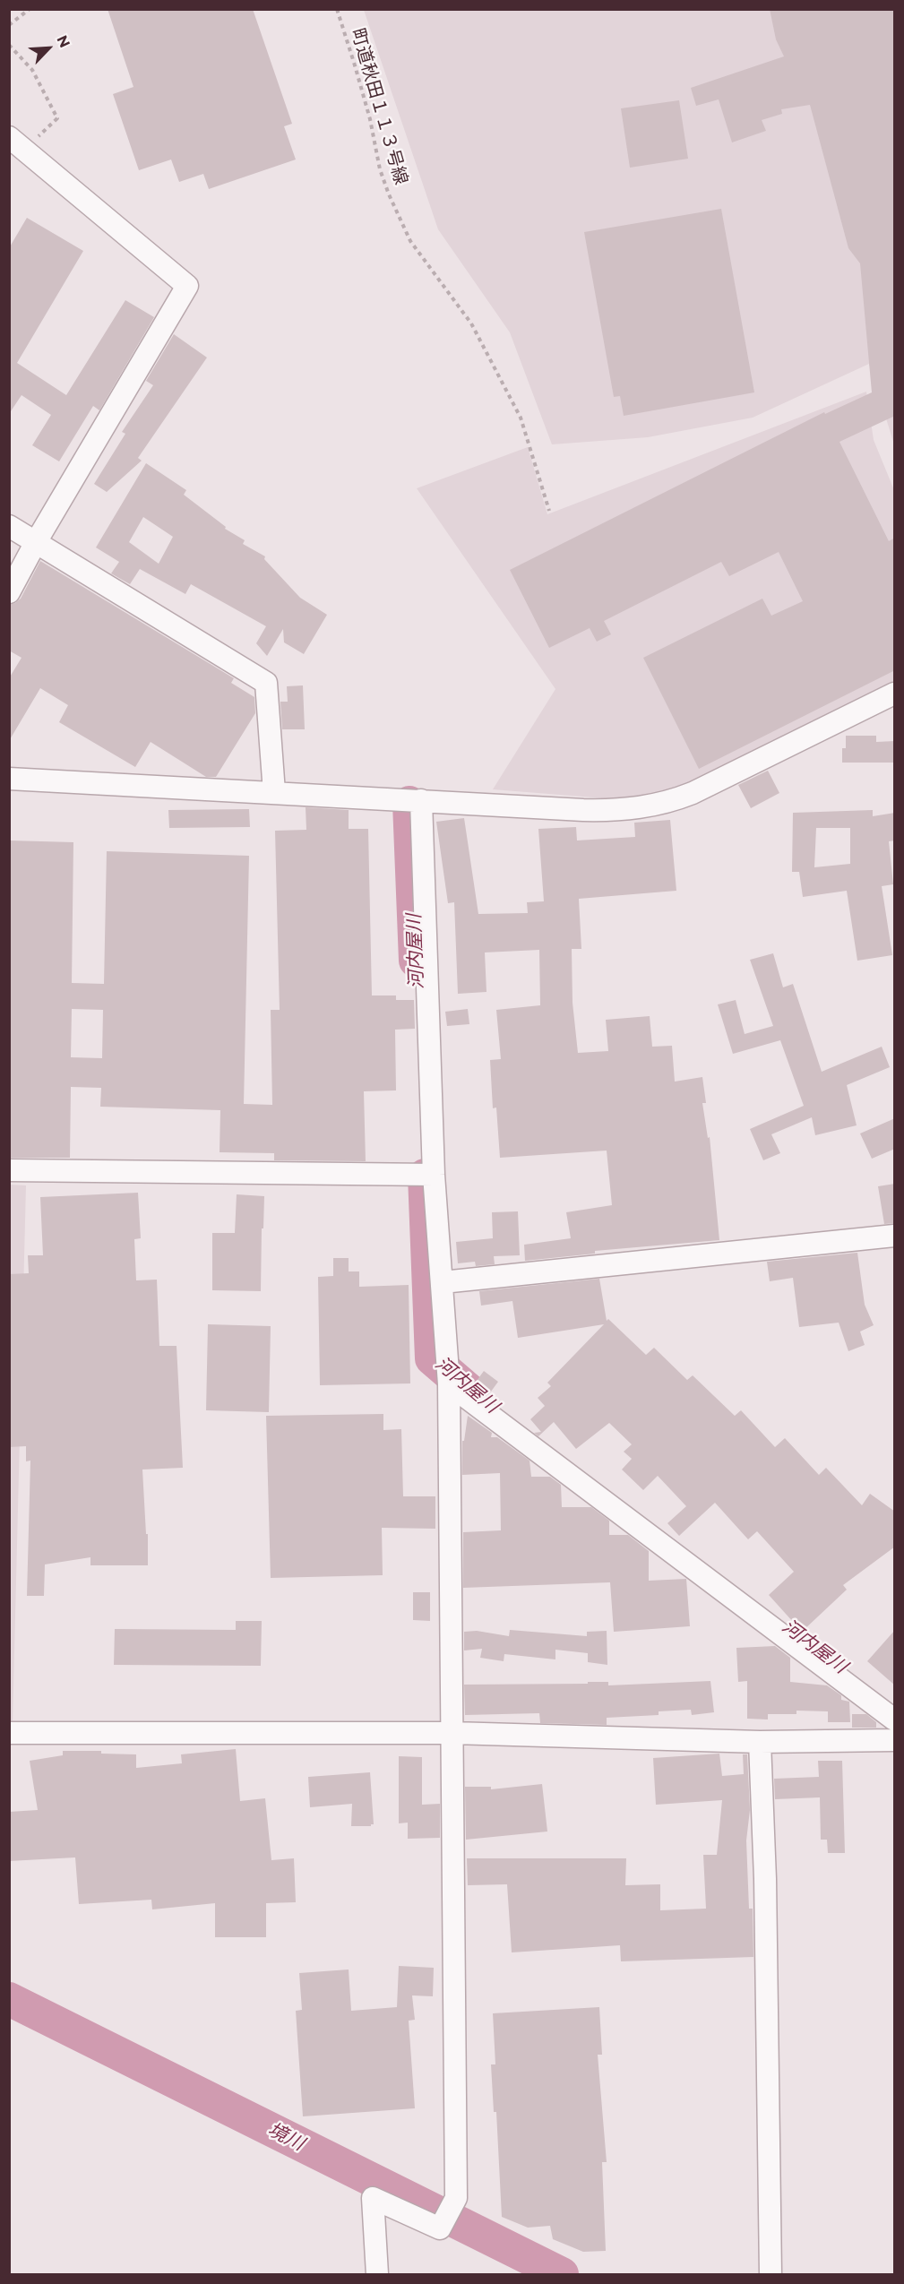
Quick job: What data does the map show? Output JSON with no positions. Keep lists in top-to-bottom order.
{
  "streets": {
    "path": ["町道秋田１１３号線"]
  },
  "water": ["河内屋川", "境川"],
  "north": "top right"
}
